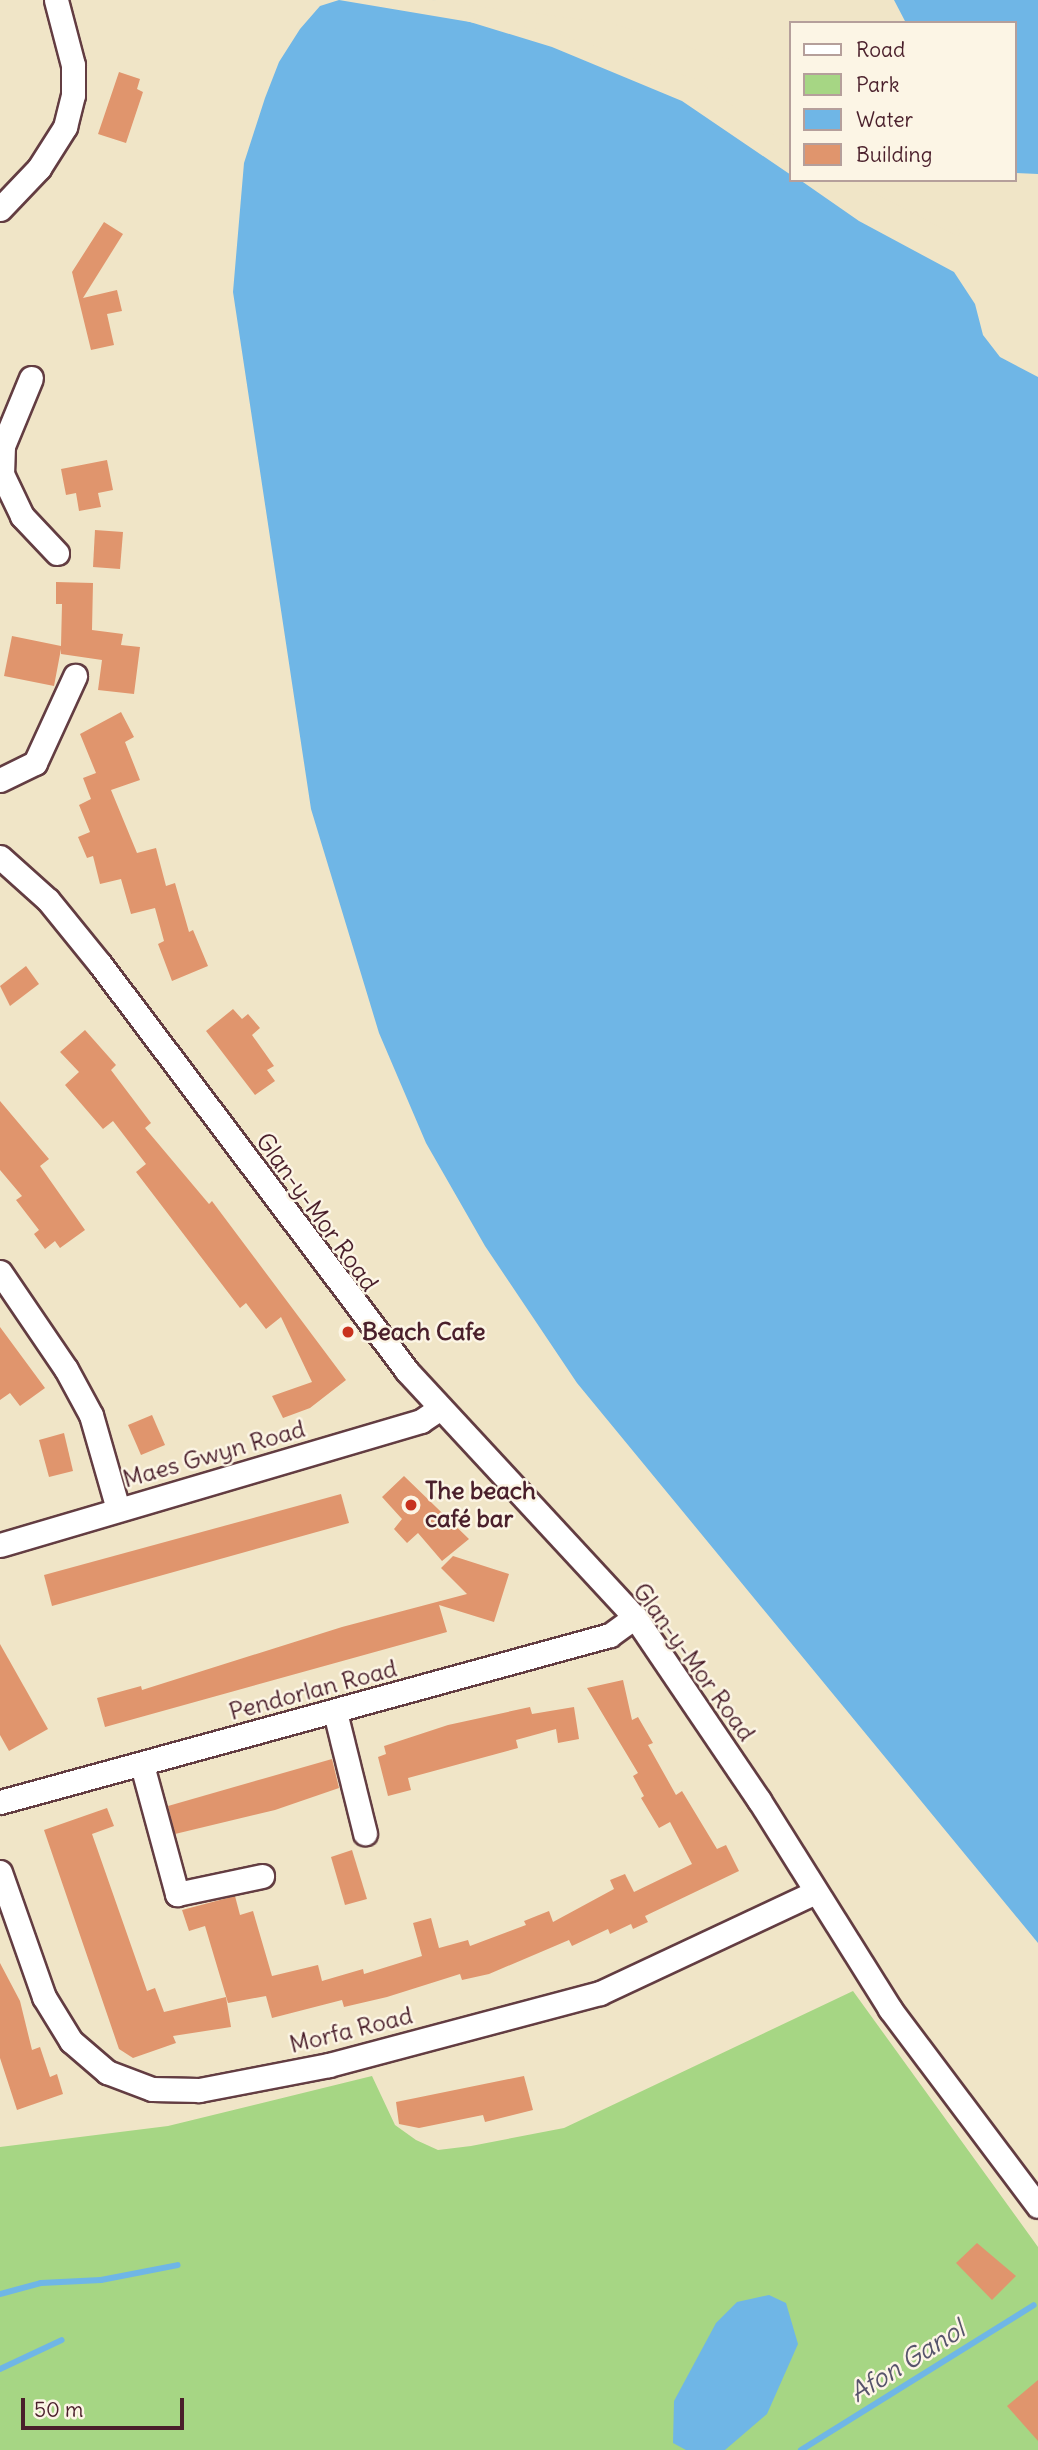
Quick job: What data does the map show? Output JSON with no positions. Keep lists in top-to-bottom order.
{
  "streets": {
    "street": [
      "Glan-y-Mor Road",
      "Maes Gwyn Road",
      "Pendorlan Road",
      "Morfa Road"
    ]
  },
  "crossings": [
    ["Glan-y-Mor Road", "Maes Gwyn Road"],
    ["Glan-y-Mor Road", "Pendorlan Road"],
    ["Glan-y-Mor Road", "Morfa Road"]
  ],
  "water": ["Afon Ganol"],
  "places": ["Beach Cafe", "The beach café bar"],
  "legend": [
    "Road",
    "Park",
    "Water",
    "Building"
  ],
  "scale_bar": "50 m"
}
